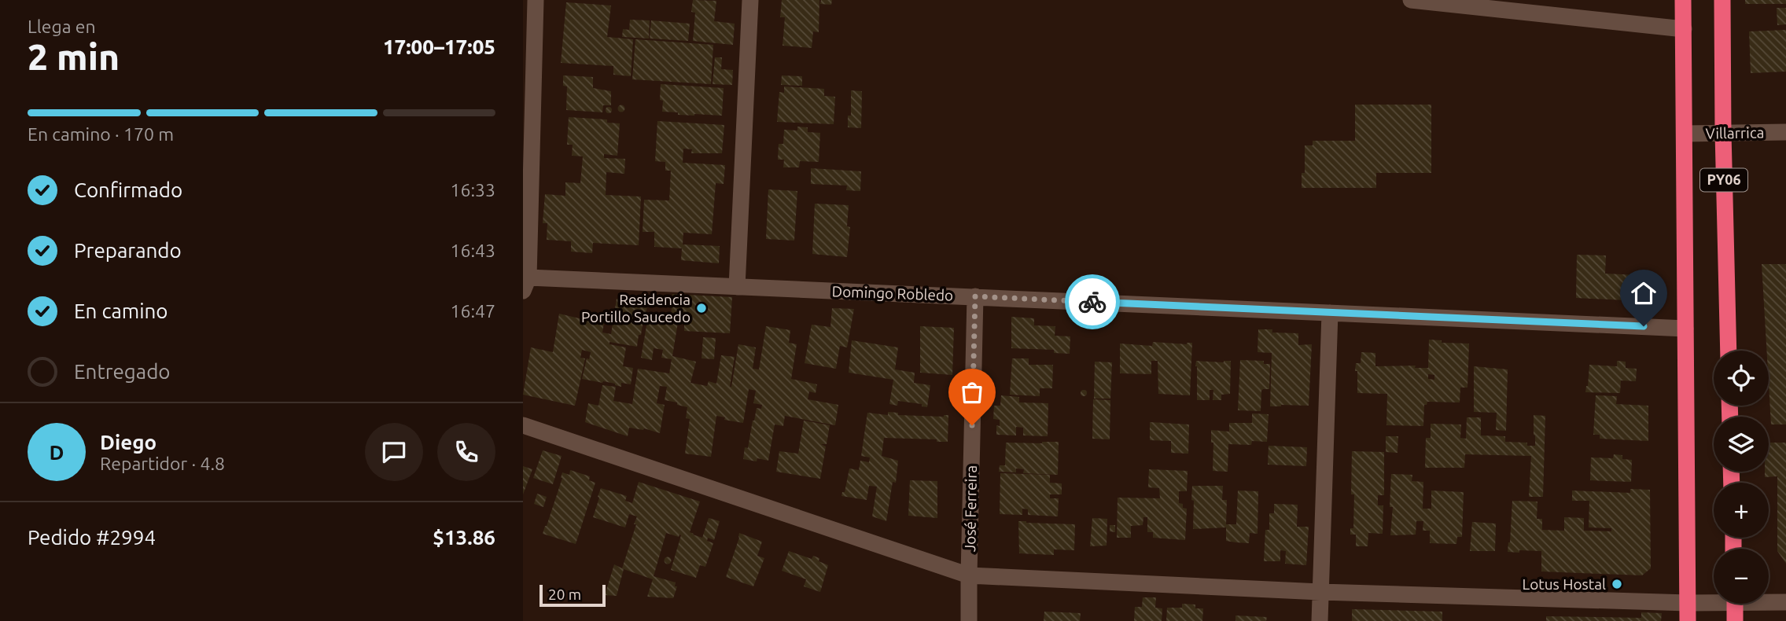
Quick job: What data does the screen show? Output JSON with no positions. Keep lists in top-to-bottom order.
{
  "streets": {
    "highway": ["PY06"],
    "street": ["Villarrica", "Domingo Robledo", "José Ferreira"]
  },
  "crossings": [
    ["Villarrica", "PY06"],
    ["PY06", "Domingo Robledo"],
    ["Domingo Robledo", "José Ferreira"]
  ],
  "places": ["Residencia Portillo Saucedo", "Lotus Hostal"],
  "scale_bar": "20 m",
  "page": {
    "heading": ["2 min", "Llega en", "17:00–17:05"],
    "panel": [
      "Diego",
      "Repartidor · 4.8",
      "Pedido #2994",
      "$13.86"
    ],
    "bar": "En camino · 170 m",
    "list": [
      ["Confirmado", "16:33"],
      ["Preparando", "16:43"],
      ["En camino", "16:47"],
      "Entregado"
    ],
    "map_buttons": ["+", "−"],
    "round": "D",
    "scale": "20 m"
  }
}
